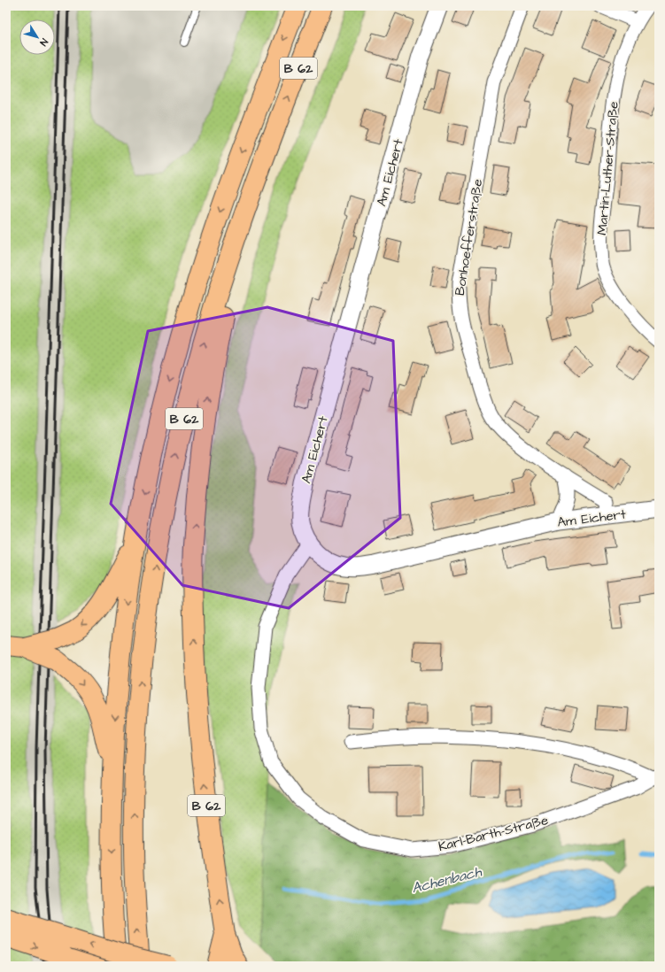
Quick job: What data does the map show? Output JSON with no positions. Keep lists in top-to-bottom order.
{
  "streets": {
    "main road": ["B 62"],
    "street": [
      "Martin-Luther-Straße",
      "Am Eichert",
      "Bonhoefferstraße",
      "Karl-Barth-Straße"
    ]
  },
  "crossings": [
    ["Am Eichert", "Bonhoefferstraße"],
    ["Am Eichert", "Karl-Barth-Straße"]
  ],
  "water": ["Achenbach"],
  "north": "bottom right"
}
